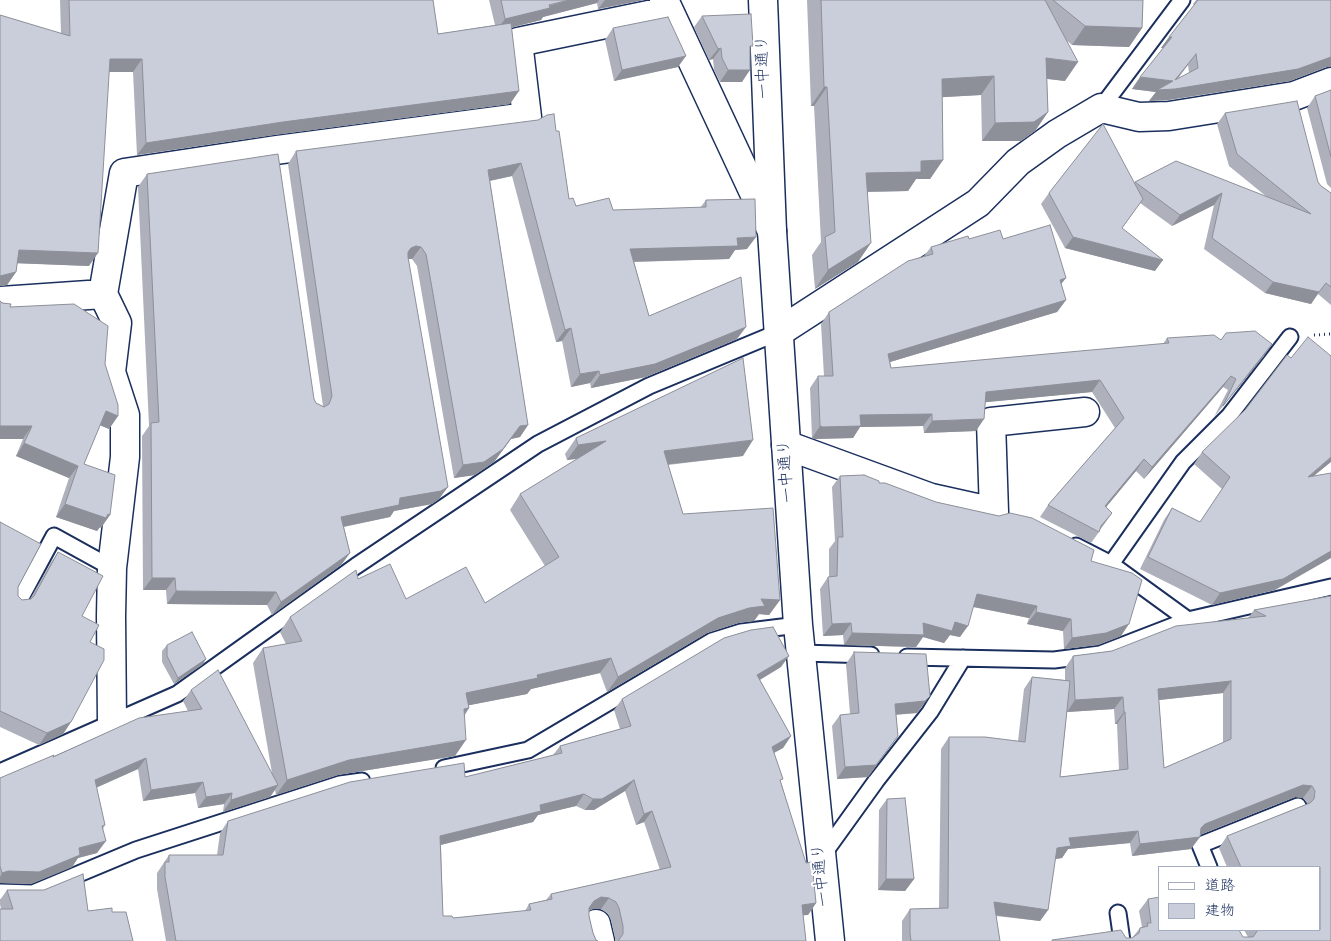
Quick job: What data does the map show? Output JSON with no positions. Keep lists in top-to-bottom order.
{
  "streets": {
    "street": ["一中通り"]
  },
  "legend": ["道路", "建物"]
}
